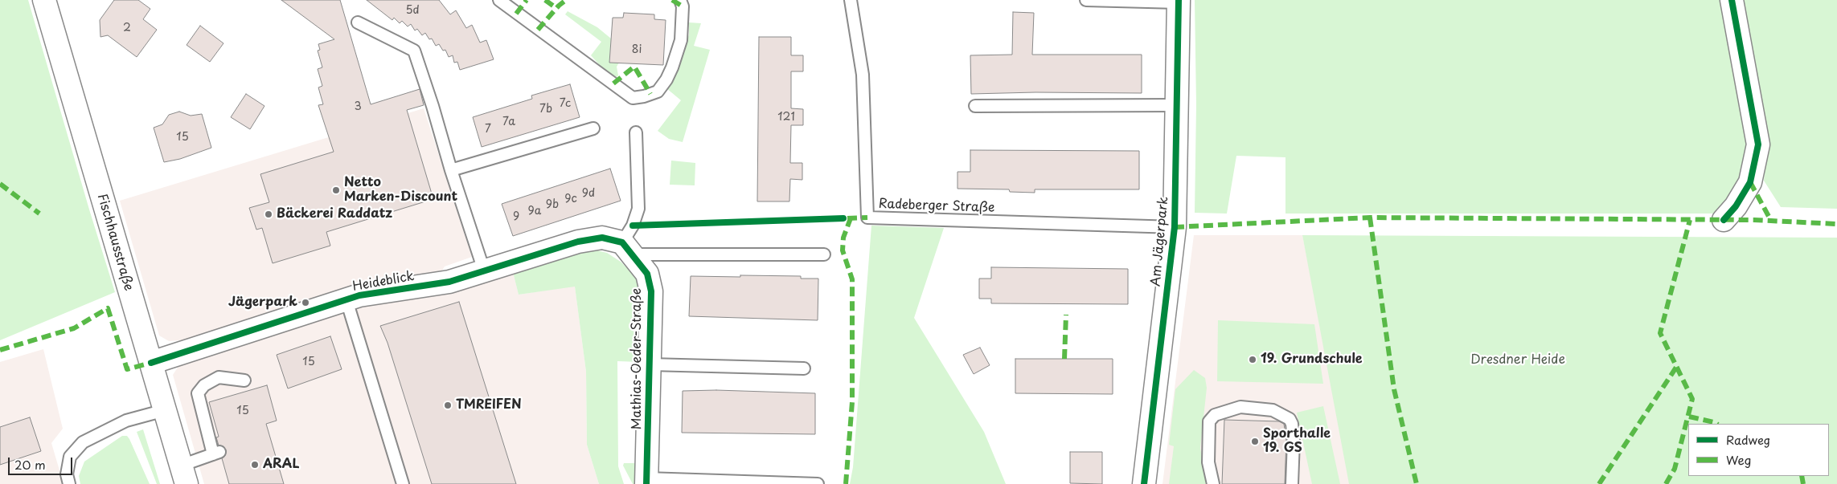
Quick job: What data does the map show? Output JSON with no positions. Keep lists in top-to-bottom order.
{
  "streets": {
    "street": [
      "Am Jägerpark",
      "Fischhausstraße",
      "Heideblick",
      "Mathias-Oeder-Straße"
    ],
    "lane": ["Radeberger Straße"]
  },
  "crossings": [
    ["Radeberger Straße", "Am Jägerpark"],
    ["Fischhausstraße", "Heideblick"],
    ["Heideblick", "Mathias-Oeder-Straße"]
  ],
  "parks": ["Dresdner Heide"],
  "places": [
    "Netto Marken-Discount",
    "Bäckerei Raddatz",
    "Jägerpark",
    "19. Grundschule",
    "TMREIFEN",
    "Sporthalle 19. GS",
    "ARAL"
  ],
  "house_numbers": [
    "5d",
    "2",
    "8i",
    "7c",
    "3",
    "7b",
    "121",
    "7a",
    "7",
    "15",
    "9d",
    "9c",
    "9b",
    "9a",
    "9",
    "15",
    "15"
  ],
  "legend": ["Radweg", "Weg"],
  "scale_bar": "20 m"
}
